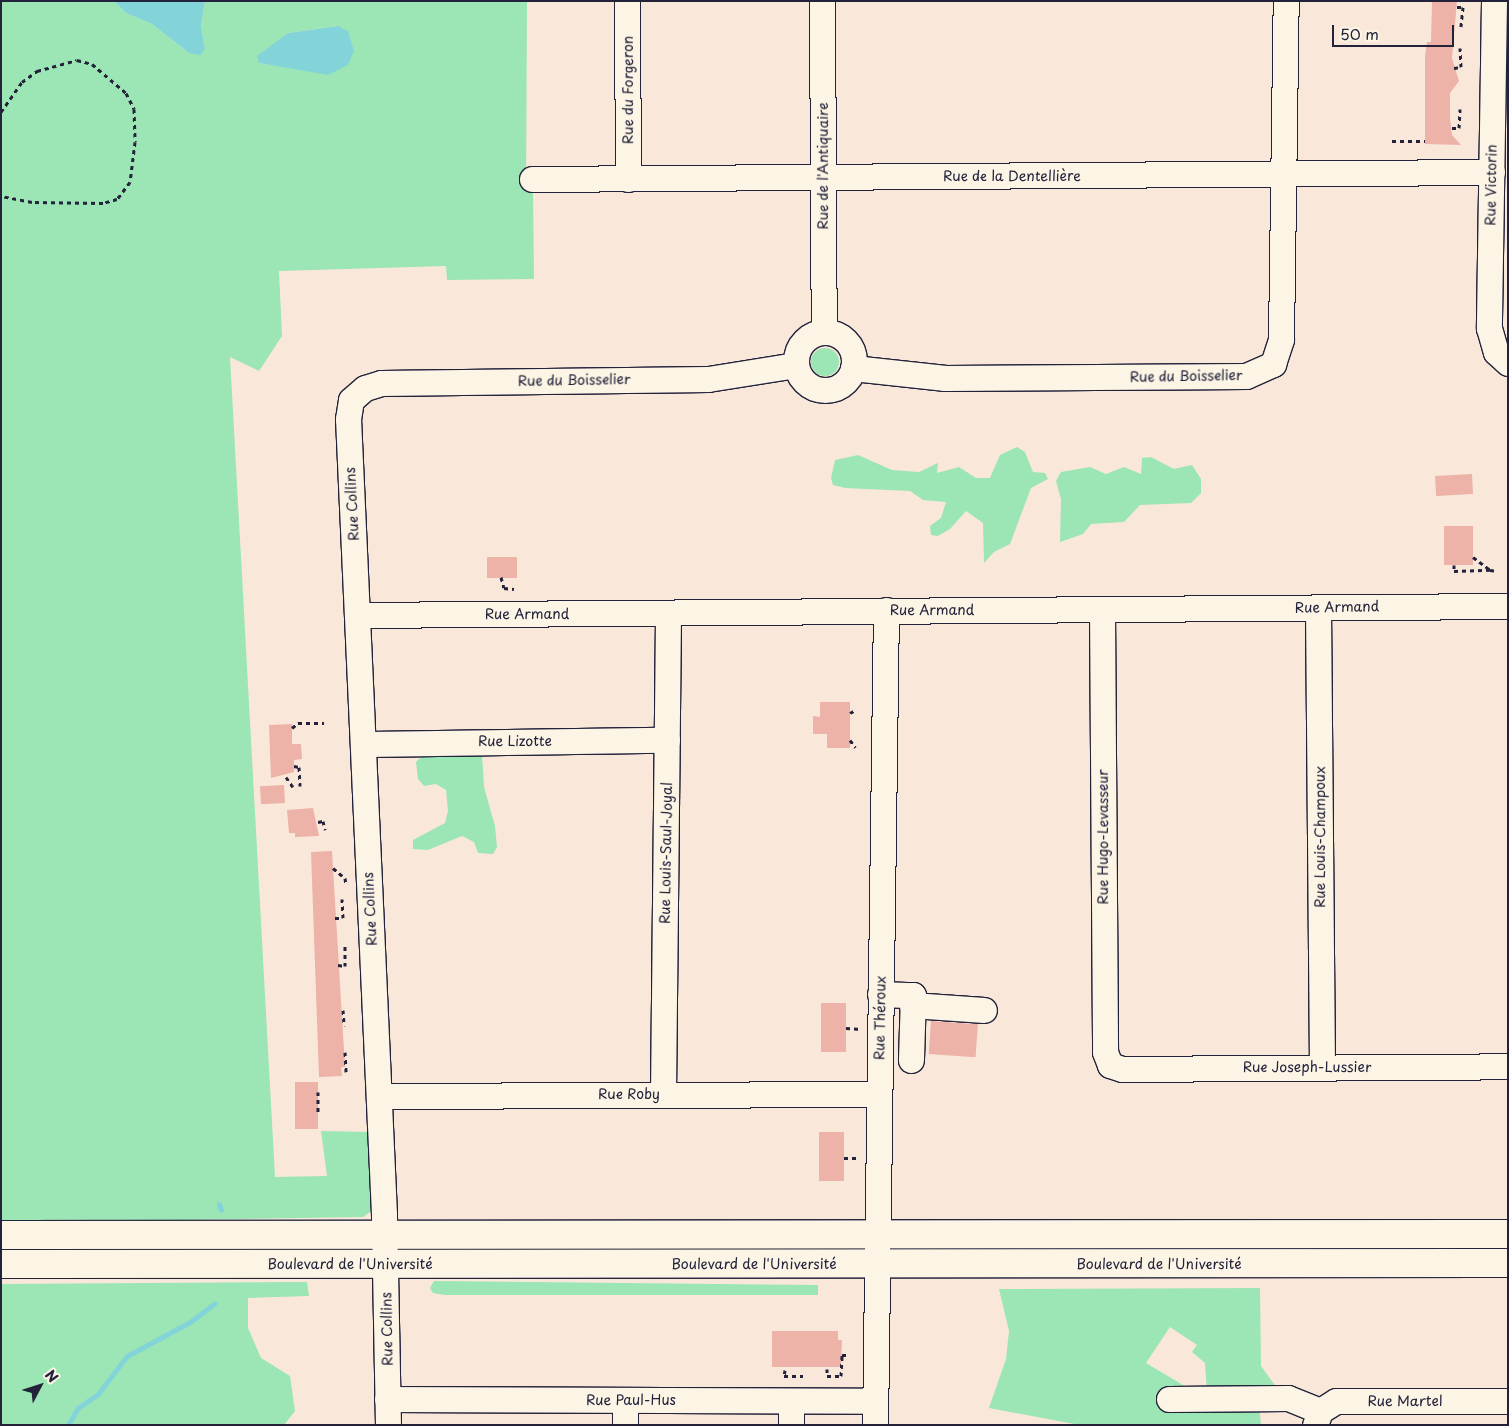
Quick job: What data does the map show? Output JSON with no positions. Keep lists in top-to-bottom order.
{
  "streets": {
    "main road": ["Boulevard de l'Université"],
    "street": [
      "Rue du Forgeron",
      "Rue de l'Antiquaire",
      "Rue de la Dentellière",
      "Rue Victorin",
      "Rue du Boisselier",
      "Rue Collins",
      "Rue Armand",
      "Rue Lizotte",
      "Rue Hugo-Levasseur",
      "Rue Louis-Champoux",
      "Rue Louis-Saul-Joyal",
      "Rue Théroux",
      "Rue Joseph-Lussier",
      "Rue Roby",
      "Rue Paul-Hus",
      "Rue Martel"
    ]
  },
  "crossings": [
    ["Rue du Forgeron", "Rue de la Dentellière"],
    ["Rue de l'Antiquaire", "Rue de la Dentellière"],
    ["Rue de l'Antiquaire", "Rue du Boisselier"],
    ["Rue de la Dentellière", "Rue Victorin"],
    ["Rue de la Dentellière", "Rue du Boisselier"],
    ["Rue du Boisselier", "Rue Collins"],
    ["Rue Collins", "Rue Armand"],
    ["Rue Collins", "Rue Lizotte"],
    ["Rue Collins", "Rue Roby"],
    ["Rue Collins", "Boulevard de l'Université"],
    ["Rue Collins", "Rue Paul-Hus"],
    ["Rue Armand", "Rue Hugo-Levasseur"],
    ["Rue Armand", "Rue Louis-Champoux"],
    ["Rue Armand", "Rue Louis-Saul-Joyal"],
    ["Rue Armand", "Rue Théroux"],
    ["Rue Lizotte", "Rue Louis-Saul-Joyal"],
    ["Rue Hugo-Levasseur", "Rue Joseph-Lussier"],
    ["Rue Louis-Champoux", "Rue Joseph-Lussier"],
    ["Rue Louis-Saul-Joyal", "Rue Roby"],
    ["Rue Théroux", "Rue Roby"],
    ["Rue Théroux", "Boulevard de l'Université"],
    ["Rue Théroux", "Rue Paul-Hus"]
  ],
  "scale_bar": "50 m",
  "north": "top right"
}
